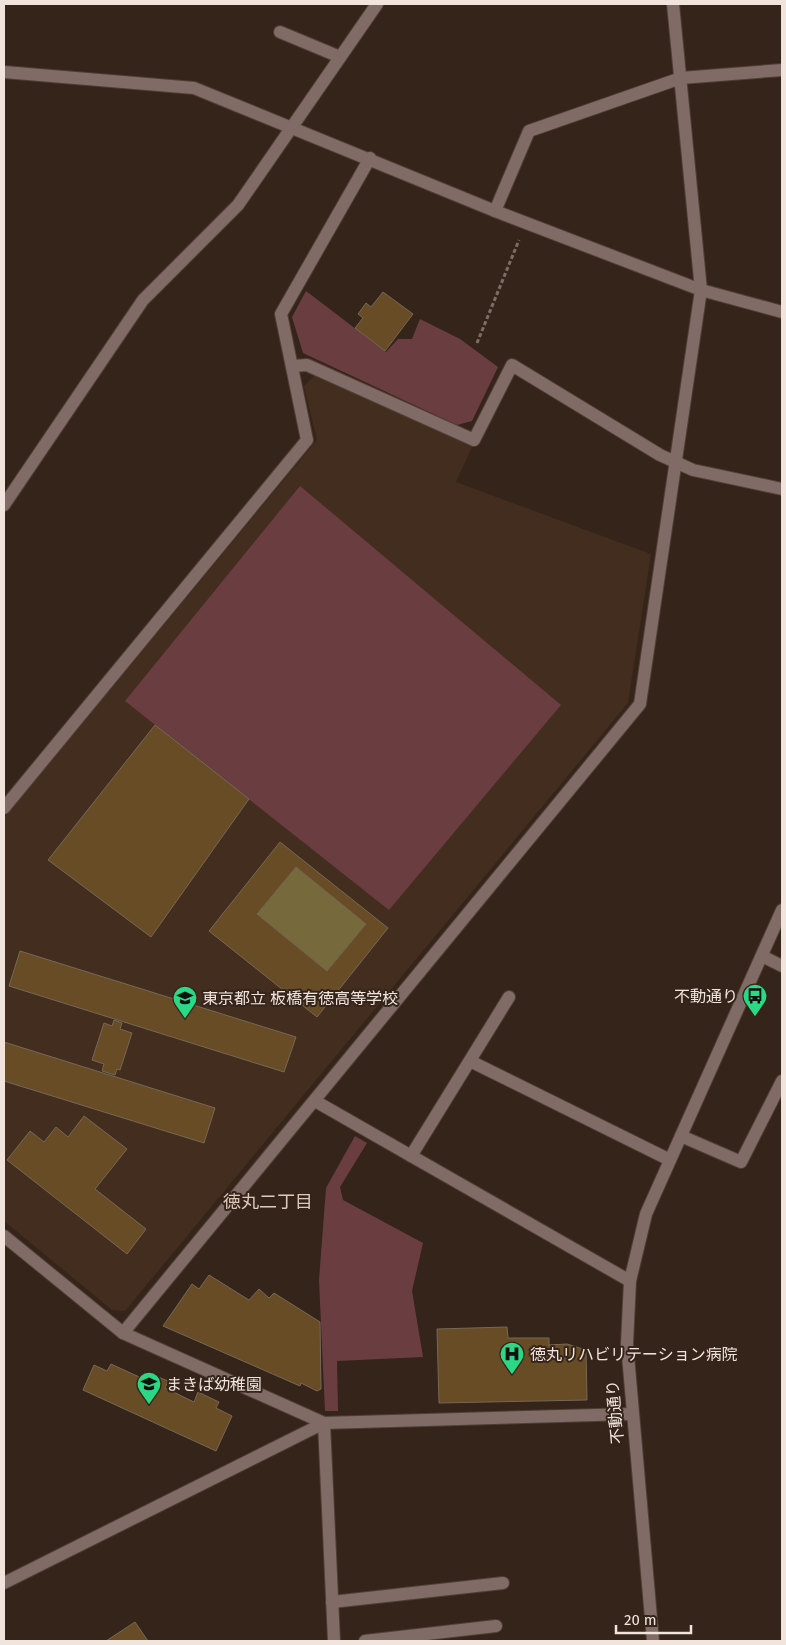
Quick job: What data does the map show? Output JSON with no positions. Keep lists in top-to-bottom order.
{
  "streets": {
    "street": ["不動通り"]
  },
  "districts": ["徳丸二丁目"],
  "places": {
    "bus stop": ["不動通り"],
    "school or university": ["東京都立 板橋有徳高等学校", "まきば幼稚園"],
    "hospital": ["徳丸リハビリテーション病院"]
  },
  "scale_bar": "20 m"
}
